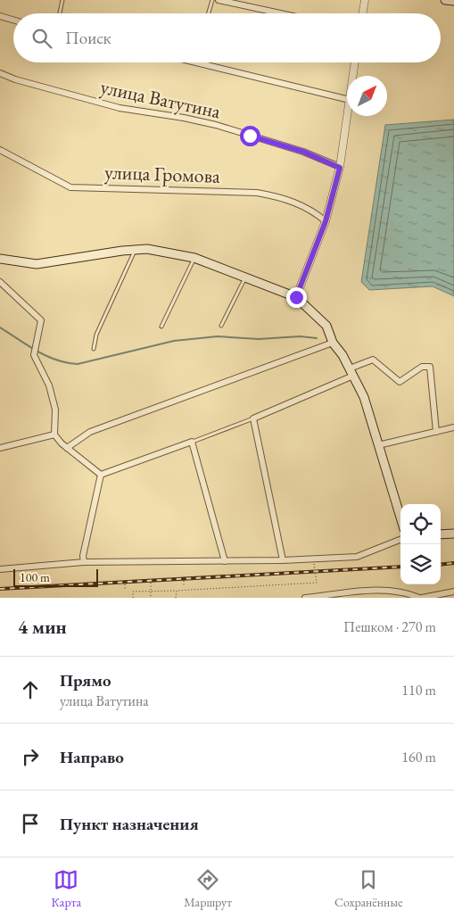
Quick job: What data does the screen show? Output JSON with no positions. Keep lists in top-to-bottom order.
{
  "streets": {
    "street": ["улица Ватутина", "улица Громова"]
  },
  "scale_bar": "100 m",
  "north": "top right",
  "page": {
    "search": "Поиск",
    "scale": "100 m",
    "heading": ["4 мин", "Пешком · 270 m"],
    "list": [
      ["Прямо", "улица Ватутина", "110 m"],
      ["Направо", "160 m"],
      "Пункт назначения"
    ],
    "nav": ["Карта", "Маршрут", "Сохранённые"]
  }
}
